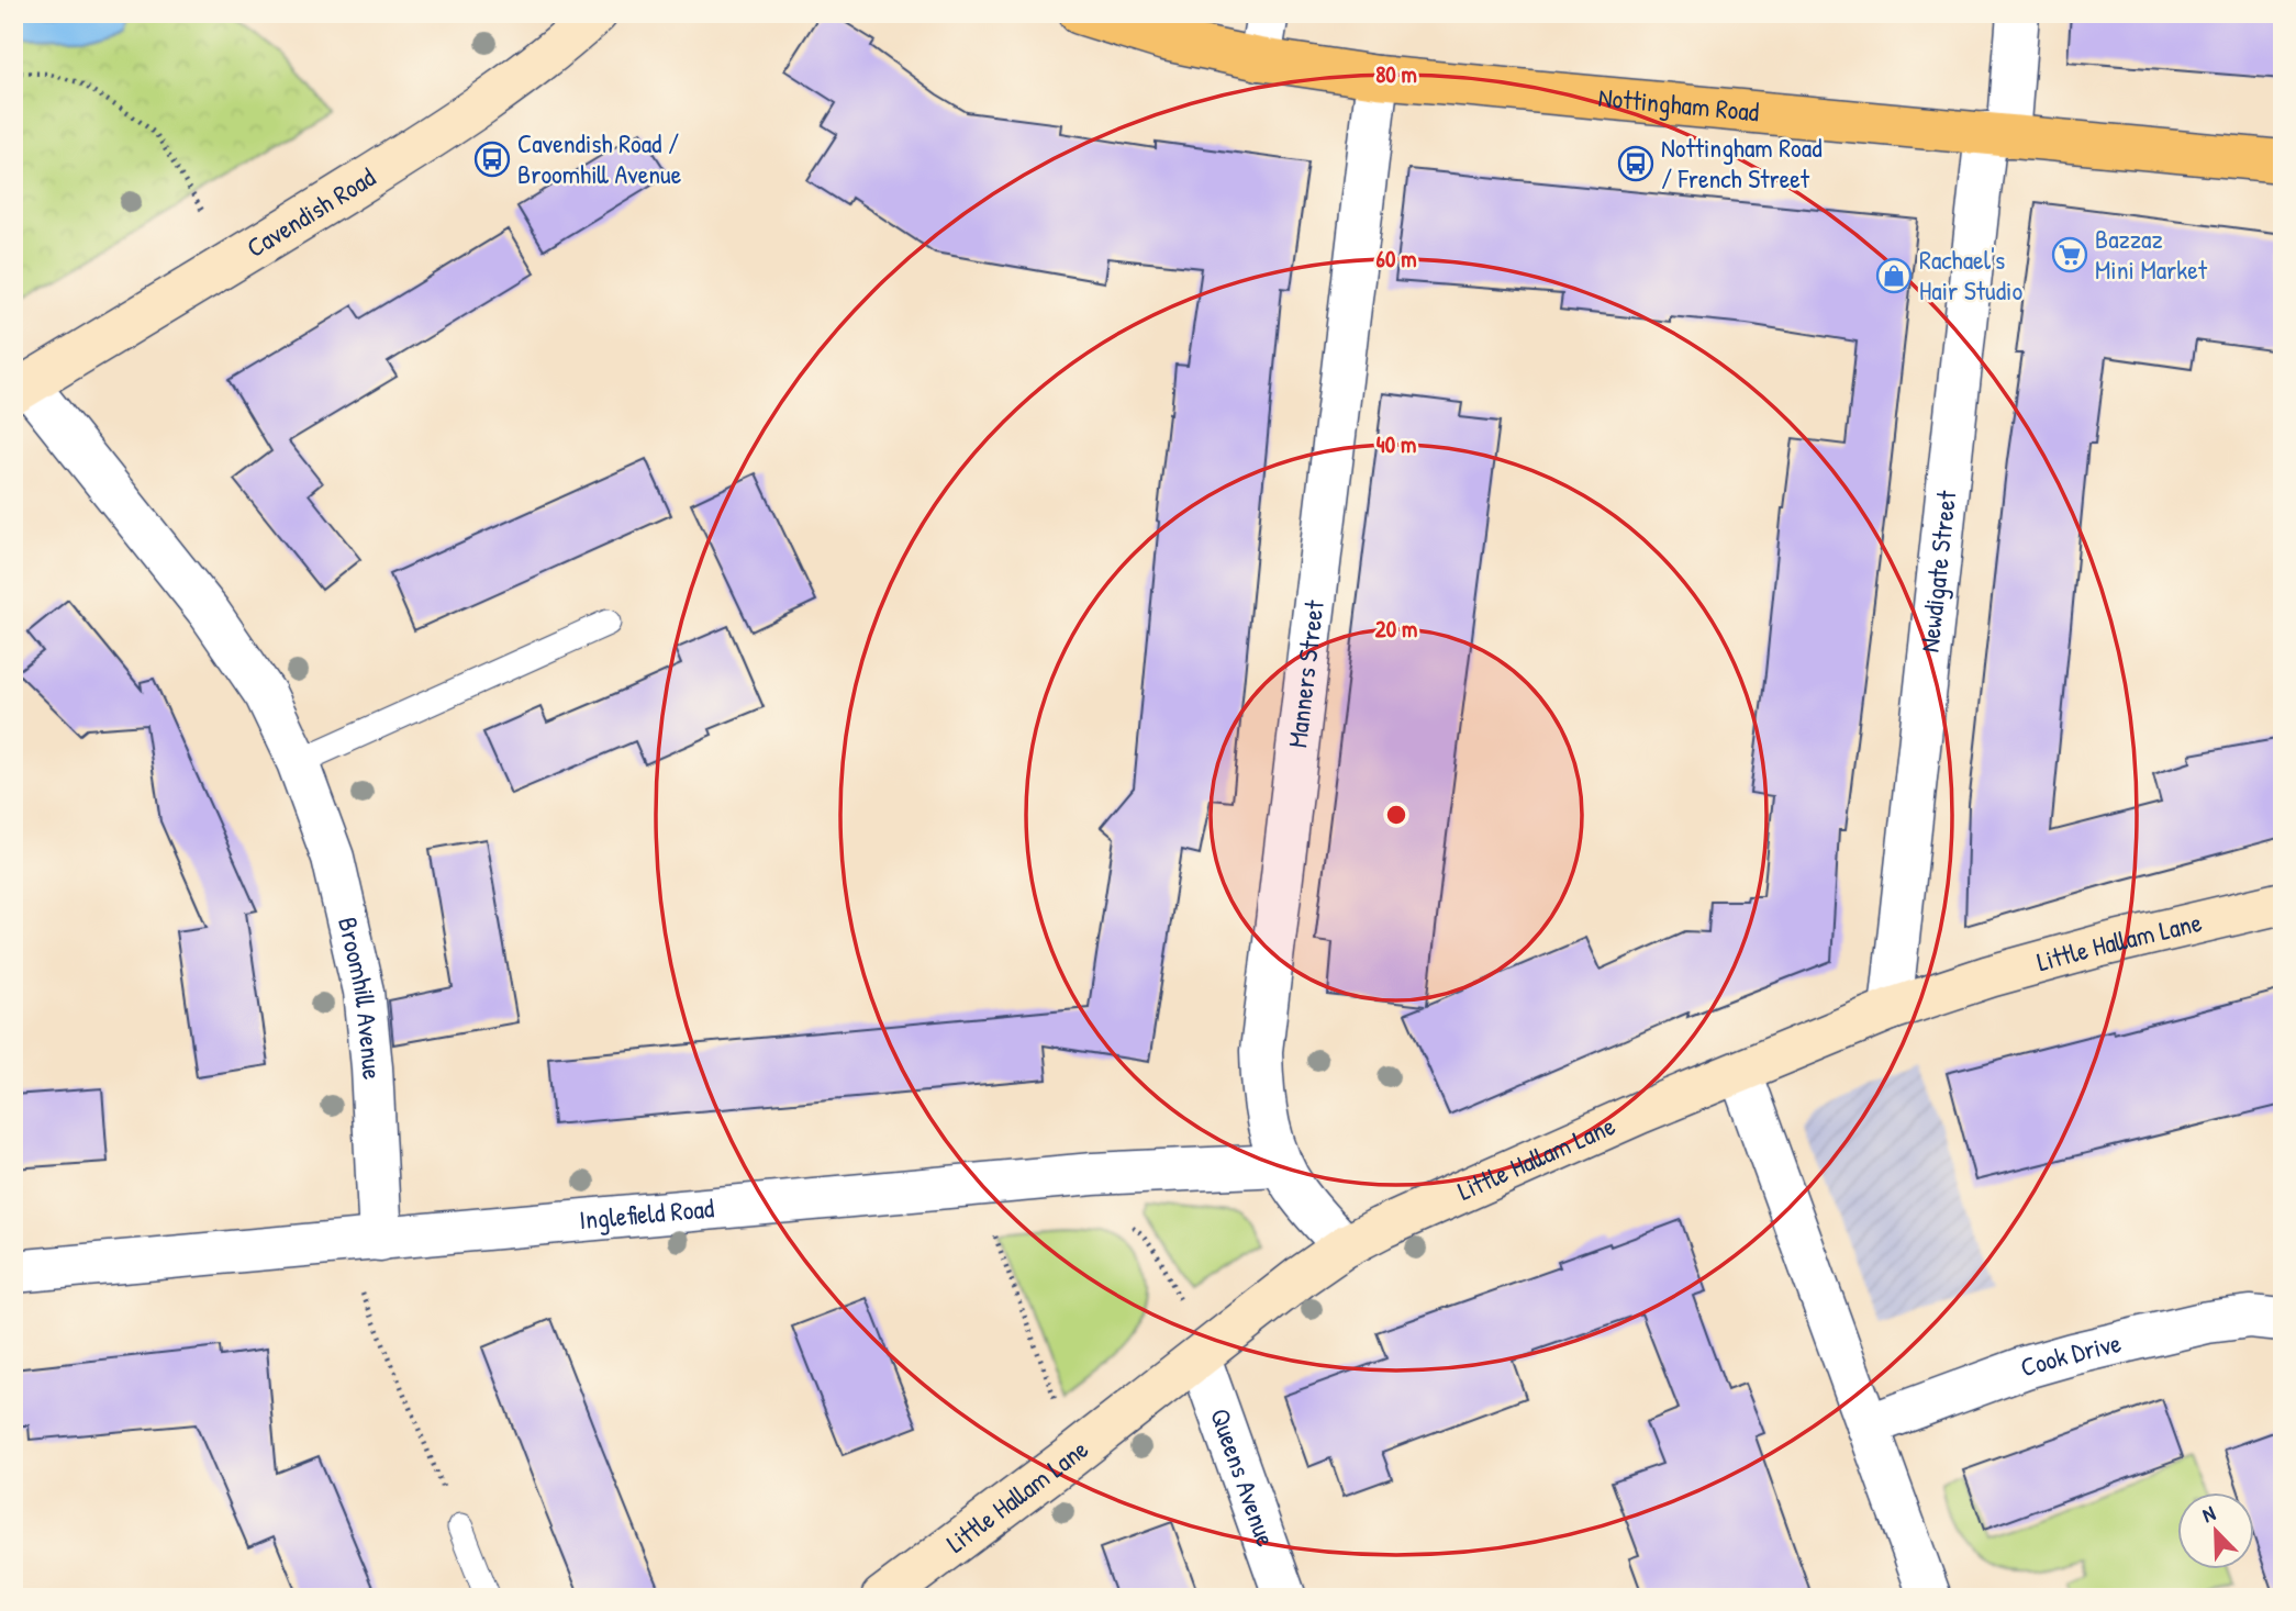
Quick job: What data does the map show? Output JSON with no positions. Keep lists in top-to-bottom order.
{
  "streets": {
    "main road": ["Nottingham Road"],
    "street": [
      "Cavendish Road",
      "Newdigate Street",
      "Manners Street",
      "Little Hallam Lane",
      "Broomhill Avenue",
      "Inglefield Road",
      "Cook Drive",
      "Queens Avenue"
    ]
  },
  "crossings": [
    ["Nottingham Road", "Newdigate Street"],
    ["Nottingham Road", "Manners Street"],
    ["Cavendish Road", "Broomhill Avenue"],
    ["Newdigate Street", "Little Hallam Lane"],
    ["Manners Street", "Little Hallam Lane"],
    ["Manners Street", "Inglefield Road"],
    ["Little Hallam Lane", "Queens Avenue"],
    ["Broomhill Avenue", "Inglefield Road"]
  ],
  "places": {
    "bus stop": ["Cavendish Road / Broomhill Avenue", "Nottingham Road / French Street"],
    "supermarket": ["Bazzaz Mini Market"],
    "shop": ["Rachael's Hair Studio"]
  },
  "north": "top left",
  "rings": [
    "80 m",
    "60 m",
    "40 m",
    "20 m"
  ]
}
